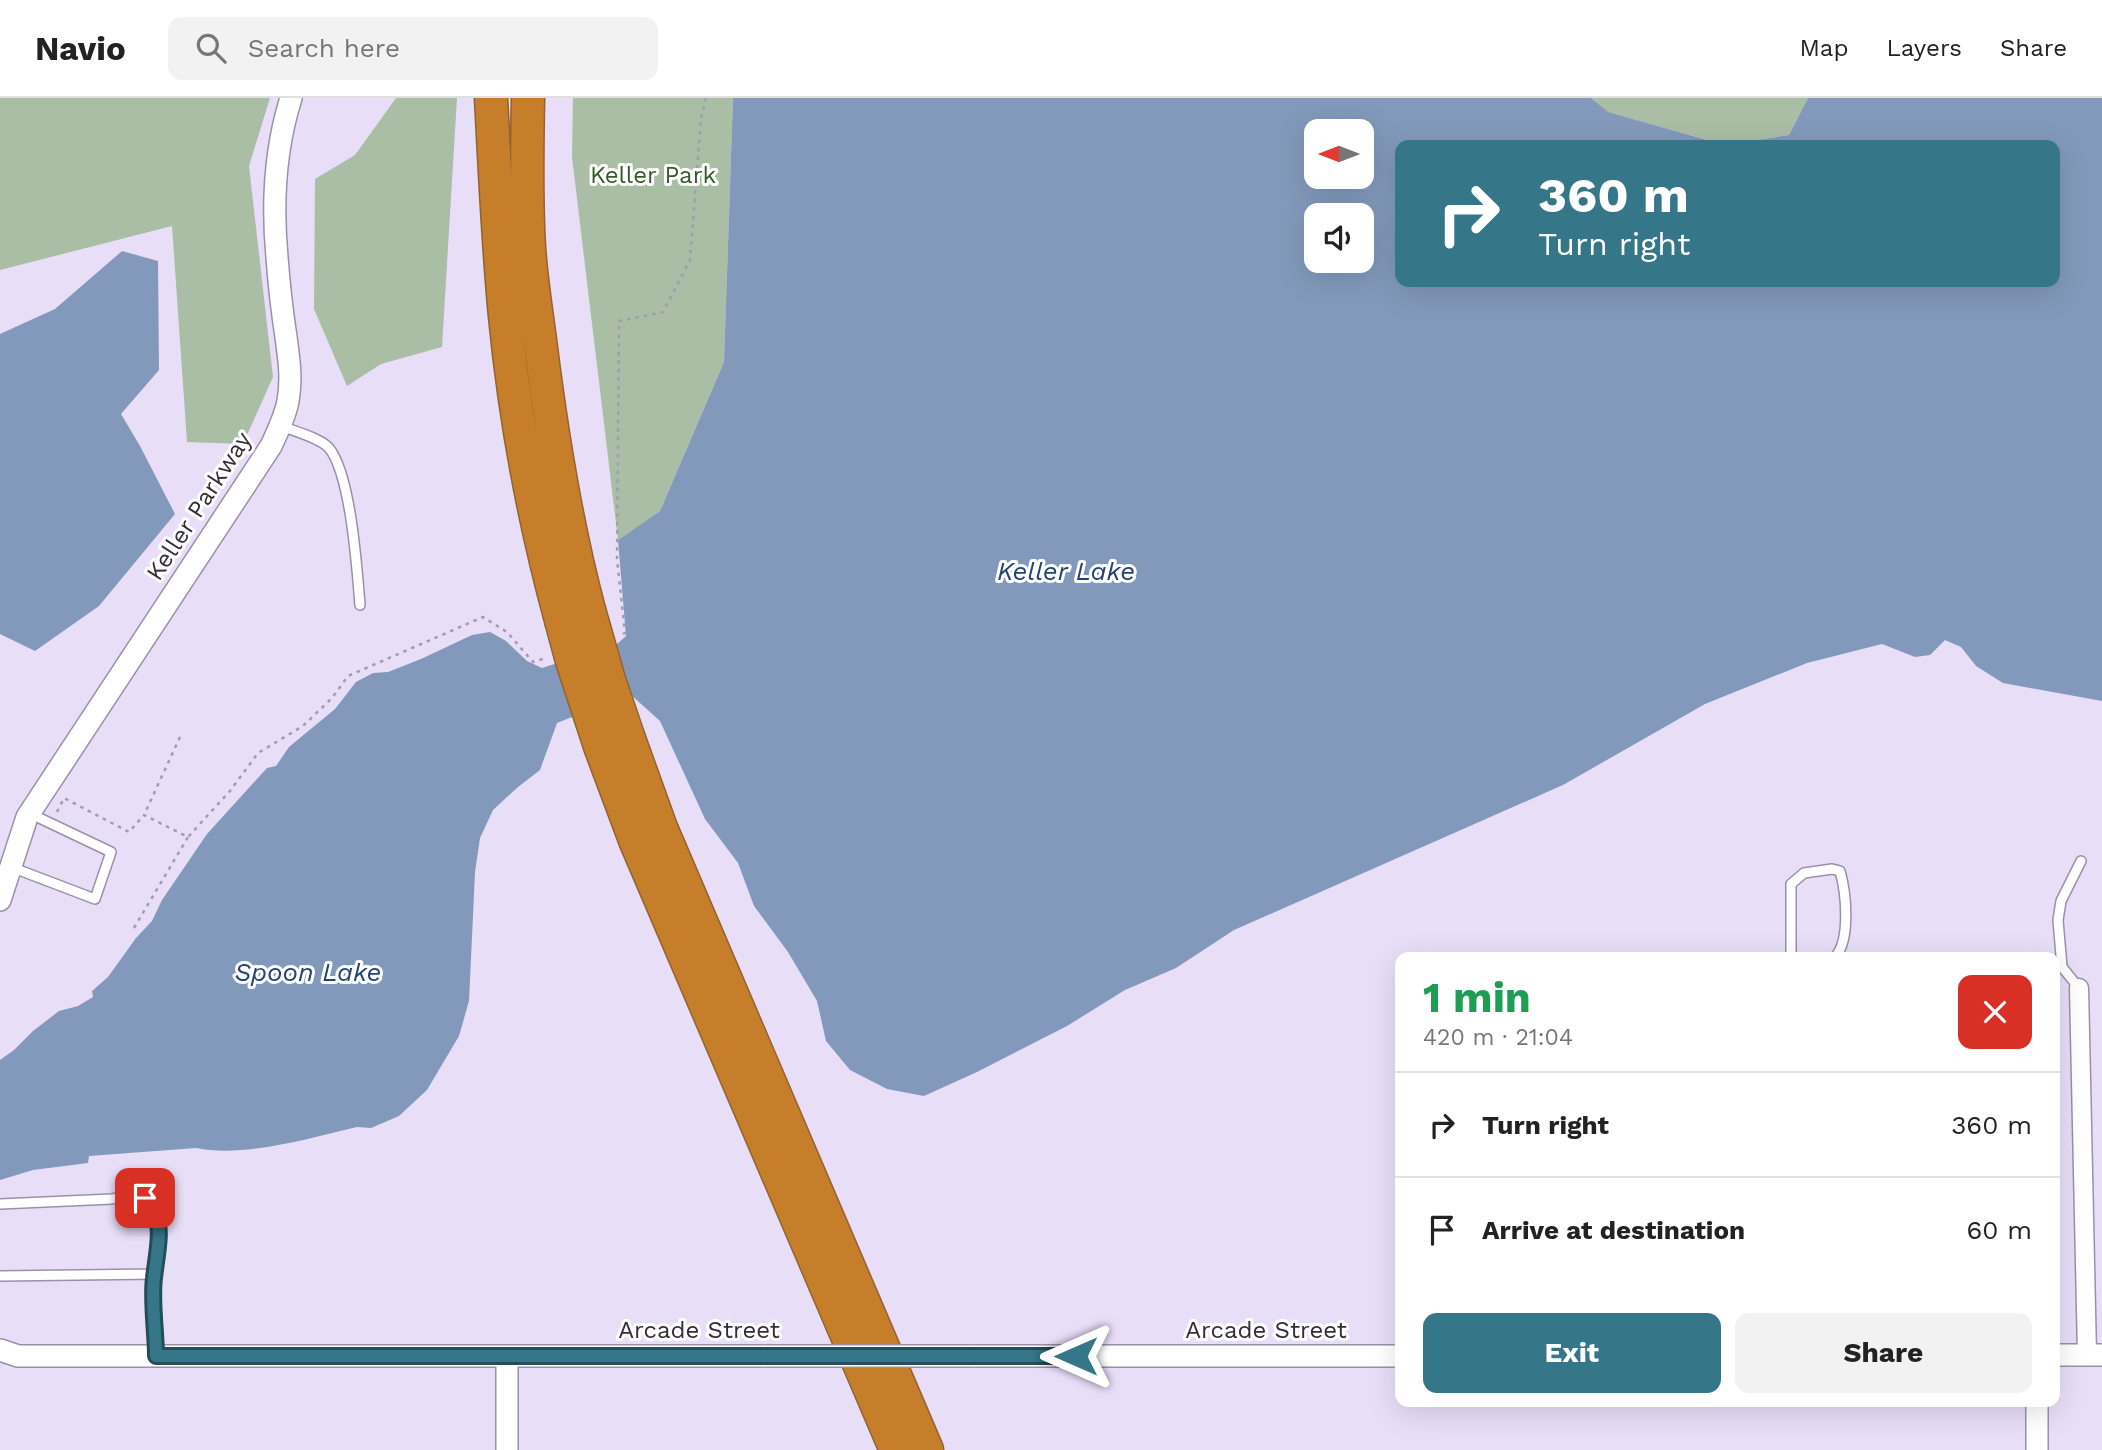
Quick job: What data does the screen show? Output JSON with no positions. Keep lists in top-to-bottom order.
{
  "streets": {
    "street": ["Keller Parkway", "Arcade Street"]
  },
  "water": ["Keller Lake", "Spoon Lake"],
  "parks": ["Keller Park"],
  "north": "left",
  "page": {
    "header": "Navio",
    "search": "Search here",
    "nav": ["Map", "Layers", "Share"],
    "turn": ["360 m", "Turn right"],
    "heading": ["1 min", "420 m · 21:04"],
    "list": [
      {
        "name": "Turn right",
        "value": "360 m"
      },
      {
        "name": "Arrive at destination",
        "value": "60 m"
      }
    ],
    "buttons": ["Exit", "Share"]
  }
}
